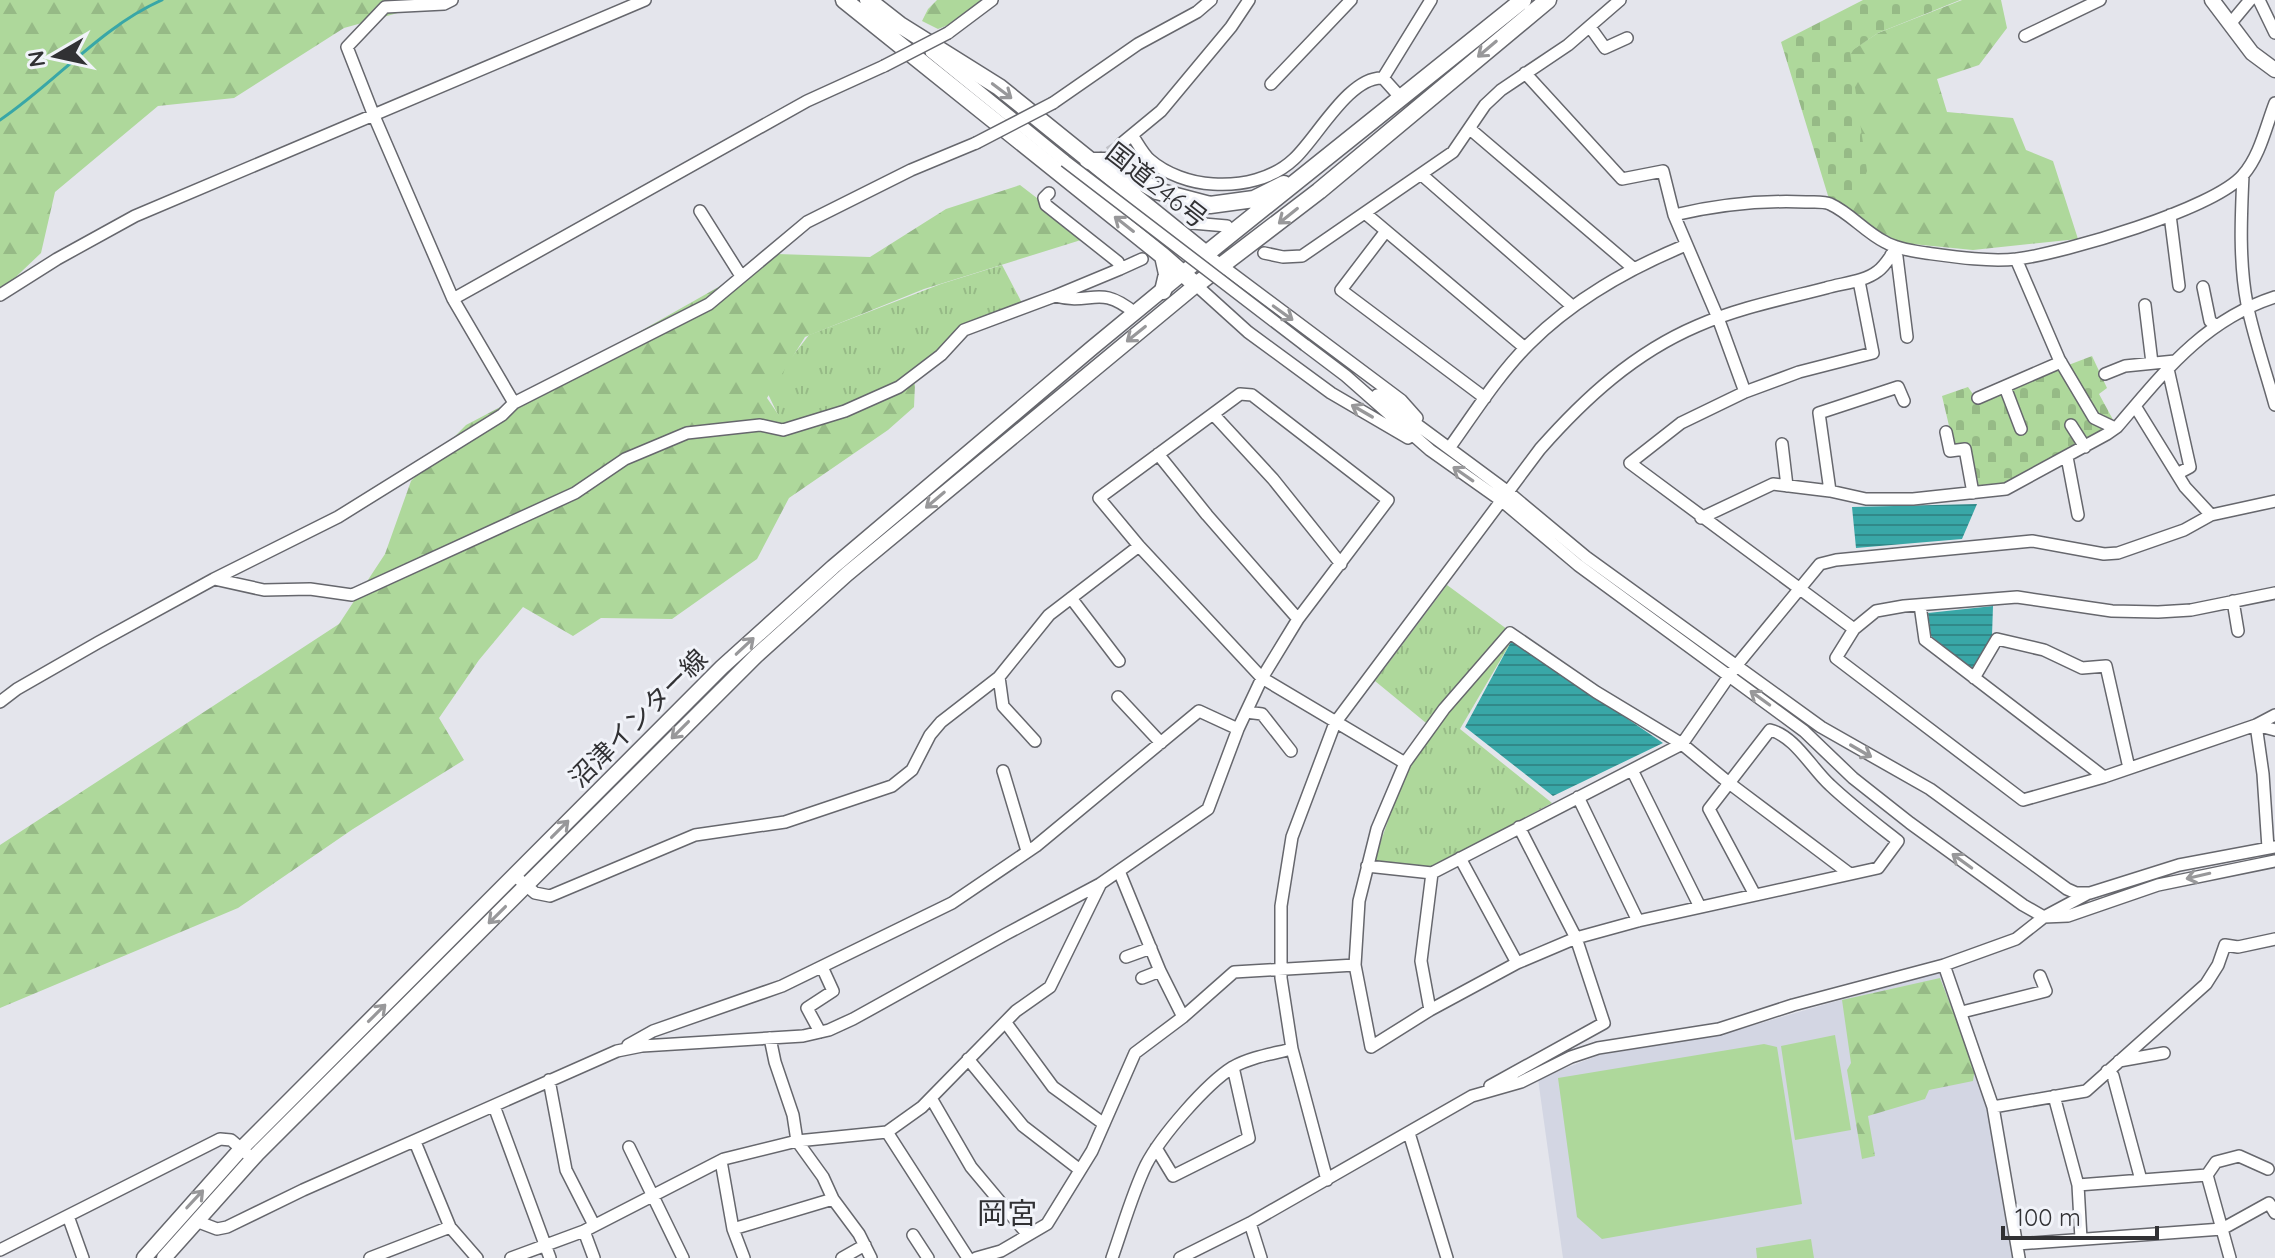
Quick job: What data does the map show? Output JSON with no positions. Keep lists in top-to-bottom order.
{
  "streets": {
    "highway": ["国道246号"],
    "main road": ["沼津インター線"]
  },
  "crossings": [
    ["国道246号", "沼津インター線"]
  ],
  "districts": ["岡宮"],
  "scale_bar": "100 m",
  "north": "left"
}
